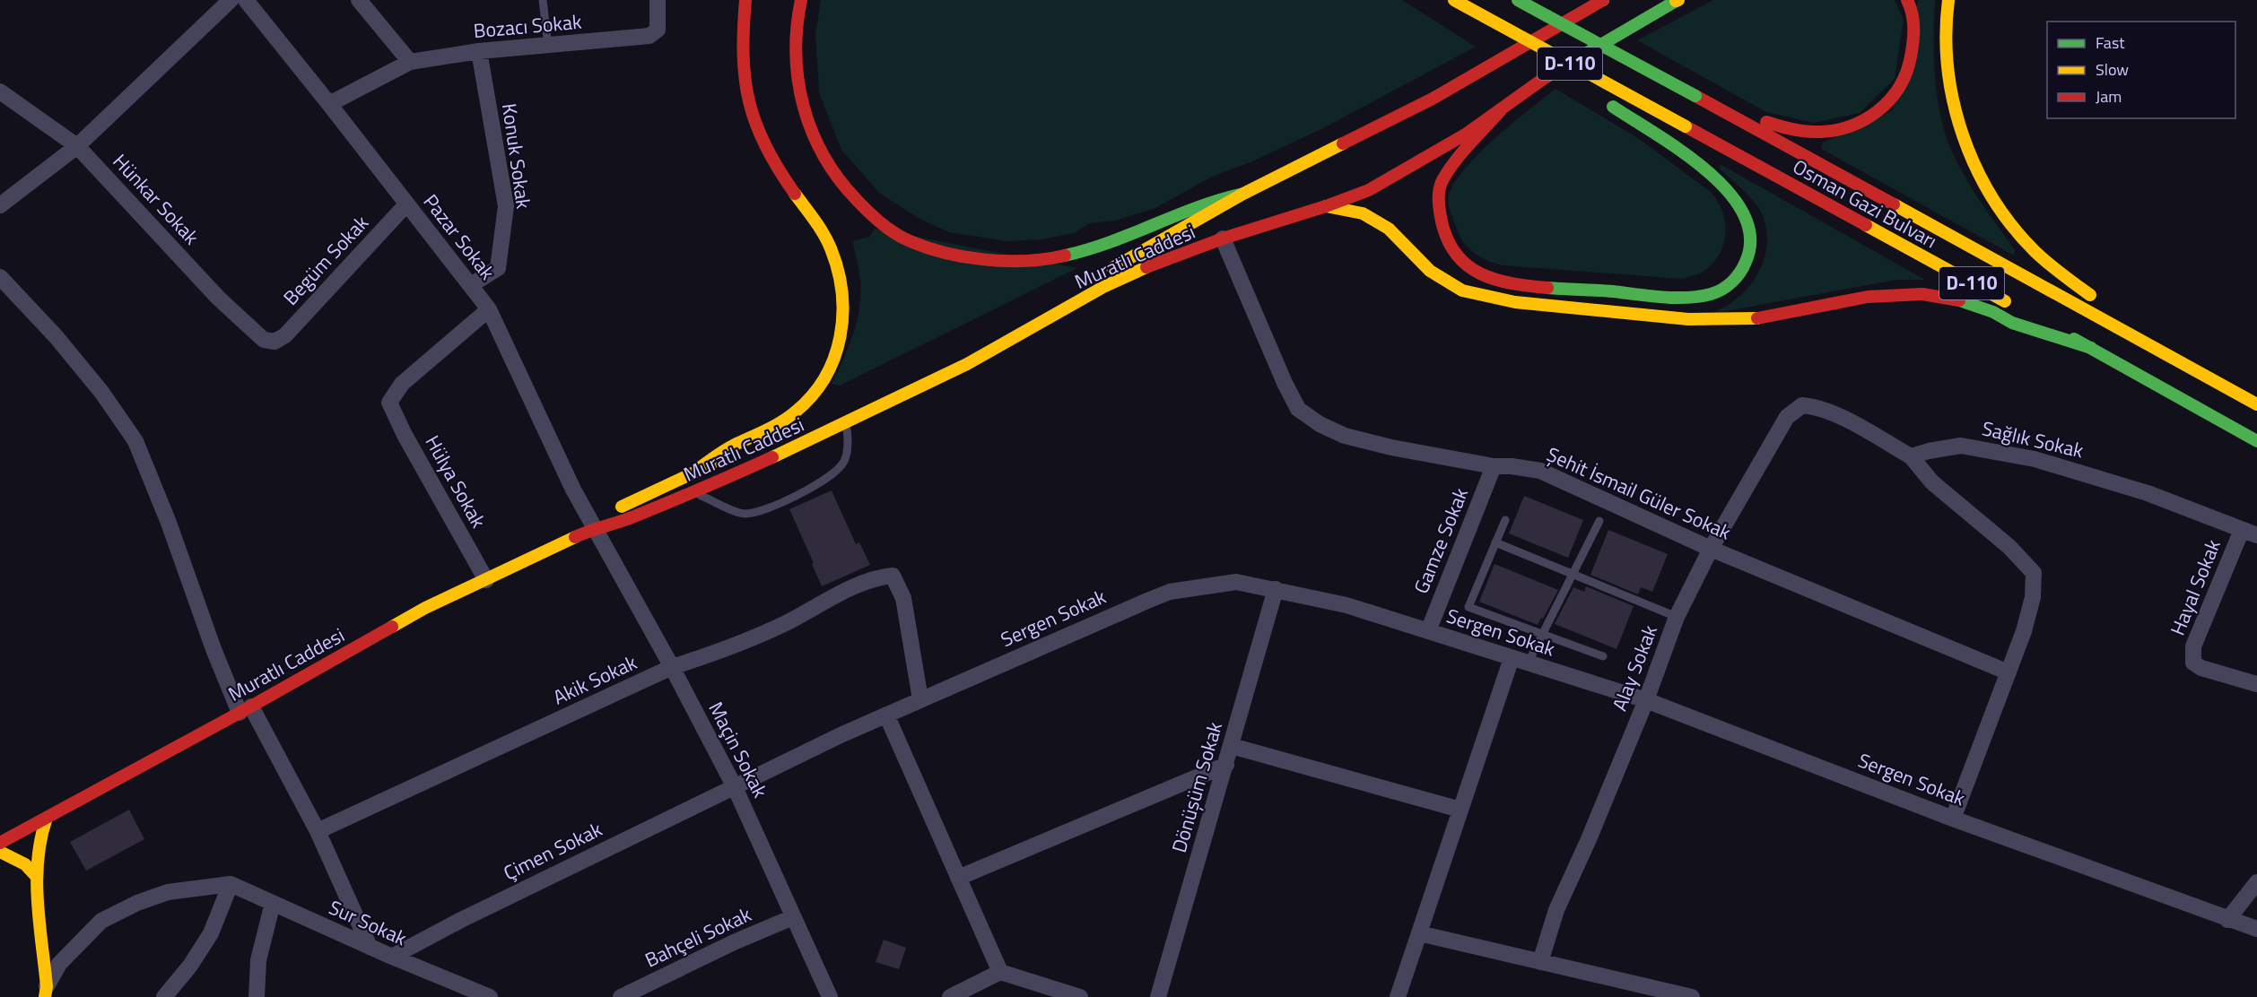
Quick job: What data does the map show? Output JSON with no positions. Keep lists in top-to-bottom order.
{
  "streets": {
    "main road": ["D-110", "Osman Gazi Bulvarı", "Muratlı Caddesi"],
    "street": [
      "Bozacı Sokak",
      "Konuk Sokak",
      "Hünkar Sokak",
      "Pazar Sokak",
      "Begüm Sokak",
      "Sağlık Sokak",
      "Hülya Sokak",
      "Şehit İsmail Güler Sokak",
      "Gamze Sokak",
      "Hayal Sokak",
      "Sergen Sokak",
      "Alay Sokak",
      "Akik Sokak",
      "Maçin Sokak",
      "Dönüşüm Sokak",
      "Çimen Sokak",
      "Sur Sokak",
      "Bahçeli Sokak"
    ]
  },
  "crossings": [
    ["Bozacı Sokak", "Konuk Sokak"],
    ["Bozacı Sokak", "Pazar Sokak"],
    ["D-110", "Osman Gazi Bulvarı"],
    ["Konuk Sokak", "Pazar Sokak"],
    ["Hünkar Sokak", "Begüm Sokak"],
    ["Pazar Sokak", "Muratlı Caddesi"],
    ["Pazar Sokak", "Begüm Sokak"],
    ["Pazar Sokak", "Hülya Sokak"],
    ["Pazar Sokak", "Maçin Sokak"],
    ["Muratlı Caddesi", "Hülya Sokak"],
    ["Muratlı Caddesi", "Şehit İsmail Güler Sokak"],
    ["Muratlı Caddesi", "Maçin Sokak"],
    ["Sağlık Sokak", "Hayal Sokak"],
    ["Sağlık Sokak", "Alay Sokak"],
    ["Şehit İsmail Güler Sokak", "Gamze Sokak"],
    ["Şehit İsmail Güler Sokak", "Alay Sokak"],
    ["Gamze Sokak", "Sergen Sokak"],
    ["Sergen Sokak", "Alay Sokak"],
    ["Sergen Sokak", "Akik Sokak"],
    ["Sergen Sokak", "Maçin Sokak"],
    ["Sergen Sokak", "Dönüşüm Sokak"],
    ["Sergen Sokak", "Çimen Sokak"],
    ["Akik Sokak", "Maçin Sokak"],
    ["Maçin Sokak", "Çimen Sokak"],
    ["Maçin Sokak", "Bahçeli Sokak"],
    ["Çimen Sokak", "Sur Sokak"]
  ],
  "legend": ["Fast", "Slow", "Jam"]
}
